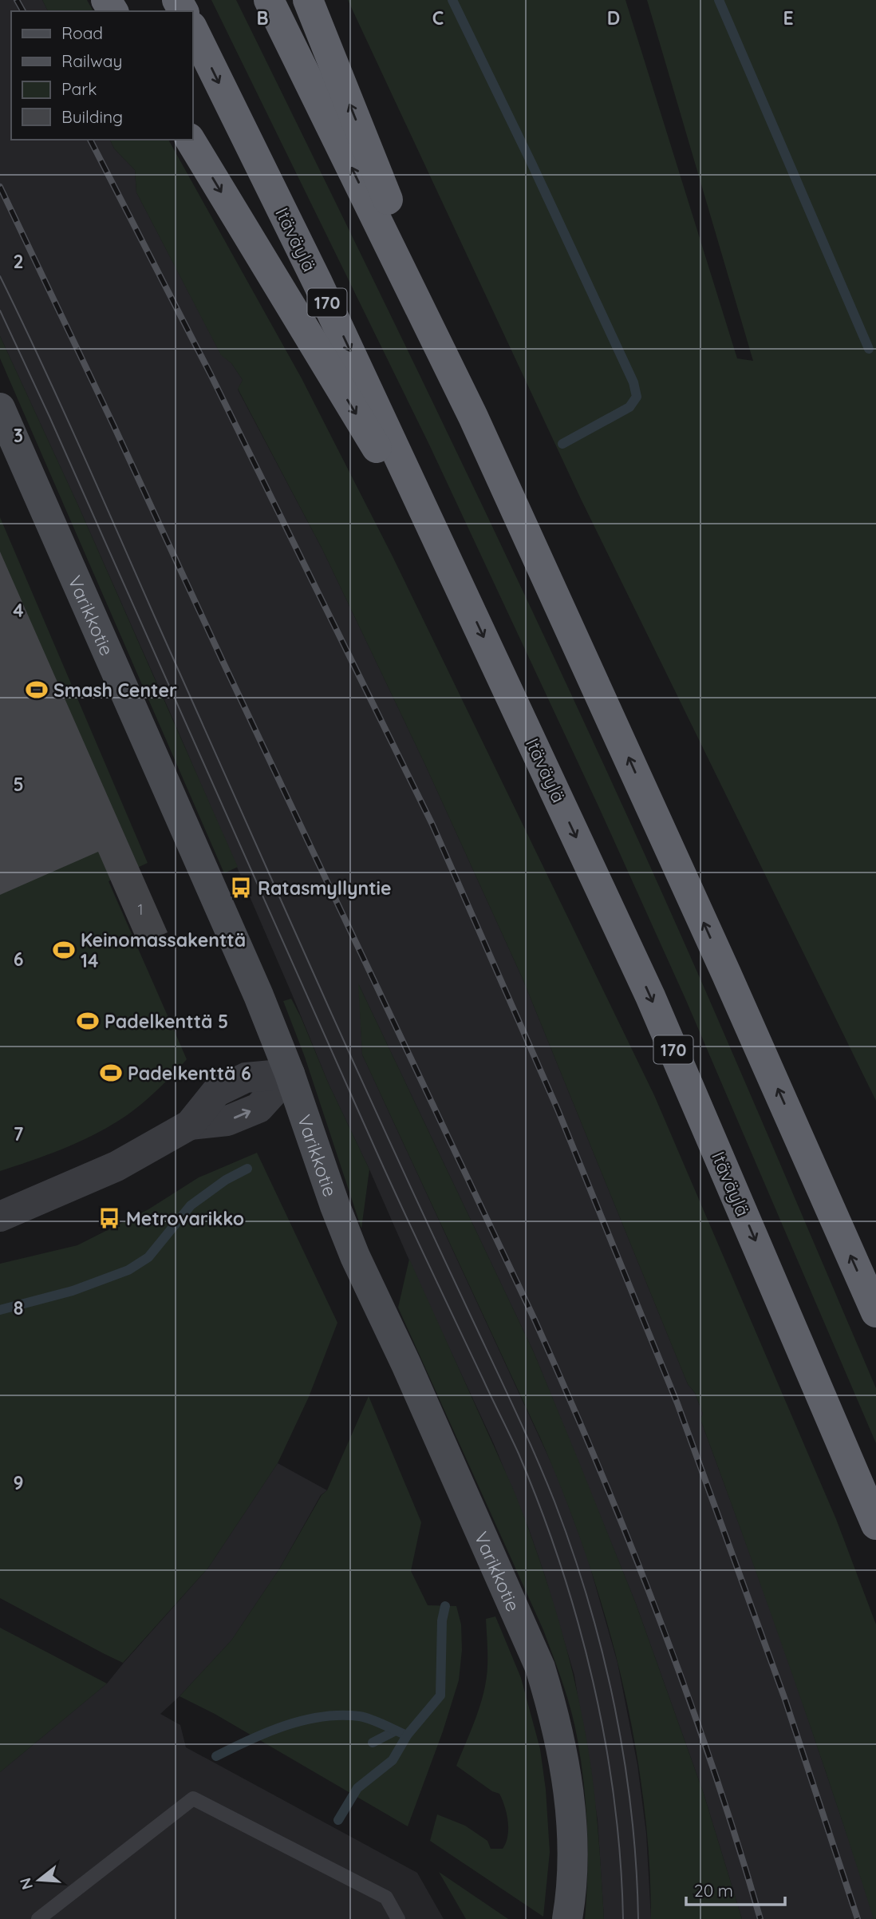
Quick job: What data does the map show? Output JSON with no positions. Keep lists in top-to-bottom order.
{
  "streets": {
    "highway": ["Itäväylä", "170"],
    "main road": ["Varikkotie"]
  },
  "places": {
    "sports": [
      "Smash Center",
      "Keinomassakenttä 14",
      "Padelkenttä 5",
      "Padelkenttä 6"
    ],
    "bus stop": ["Ratasmyllyntie", "Metrovarikko"]
  },
  "house_numbers": ["1"],
  "legend": [
    "Road",
    "Railway",
    "Park",
    "Building"
  ],
  "scale_bar": "20 m",
  "north": "left",
  "grid": {
    "columns": [
      "B",
      "C",
      "D",
      "E"
    ],
    "rows": [
      "2",
      "3",
      "4",
      "5",
      "6",
      "7",
      "8",
      "9"
    ]
  }
}
